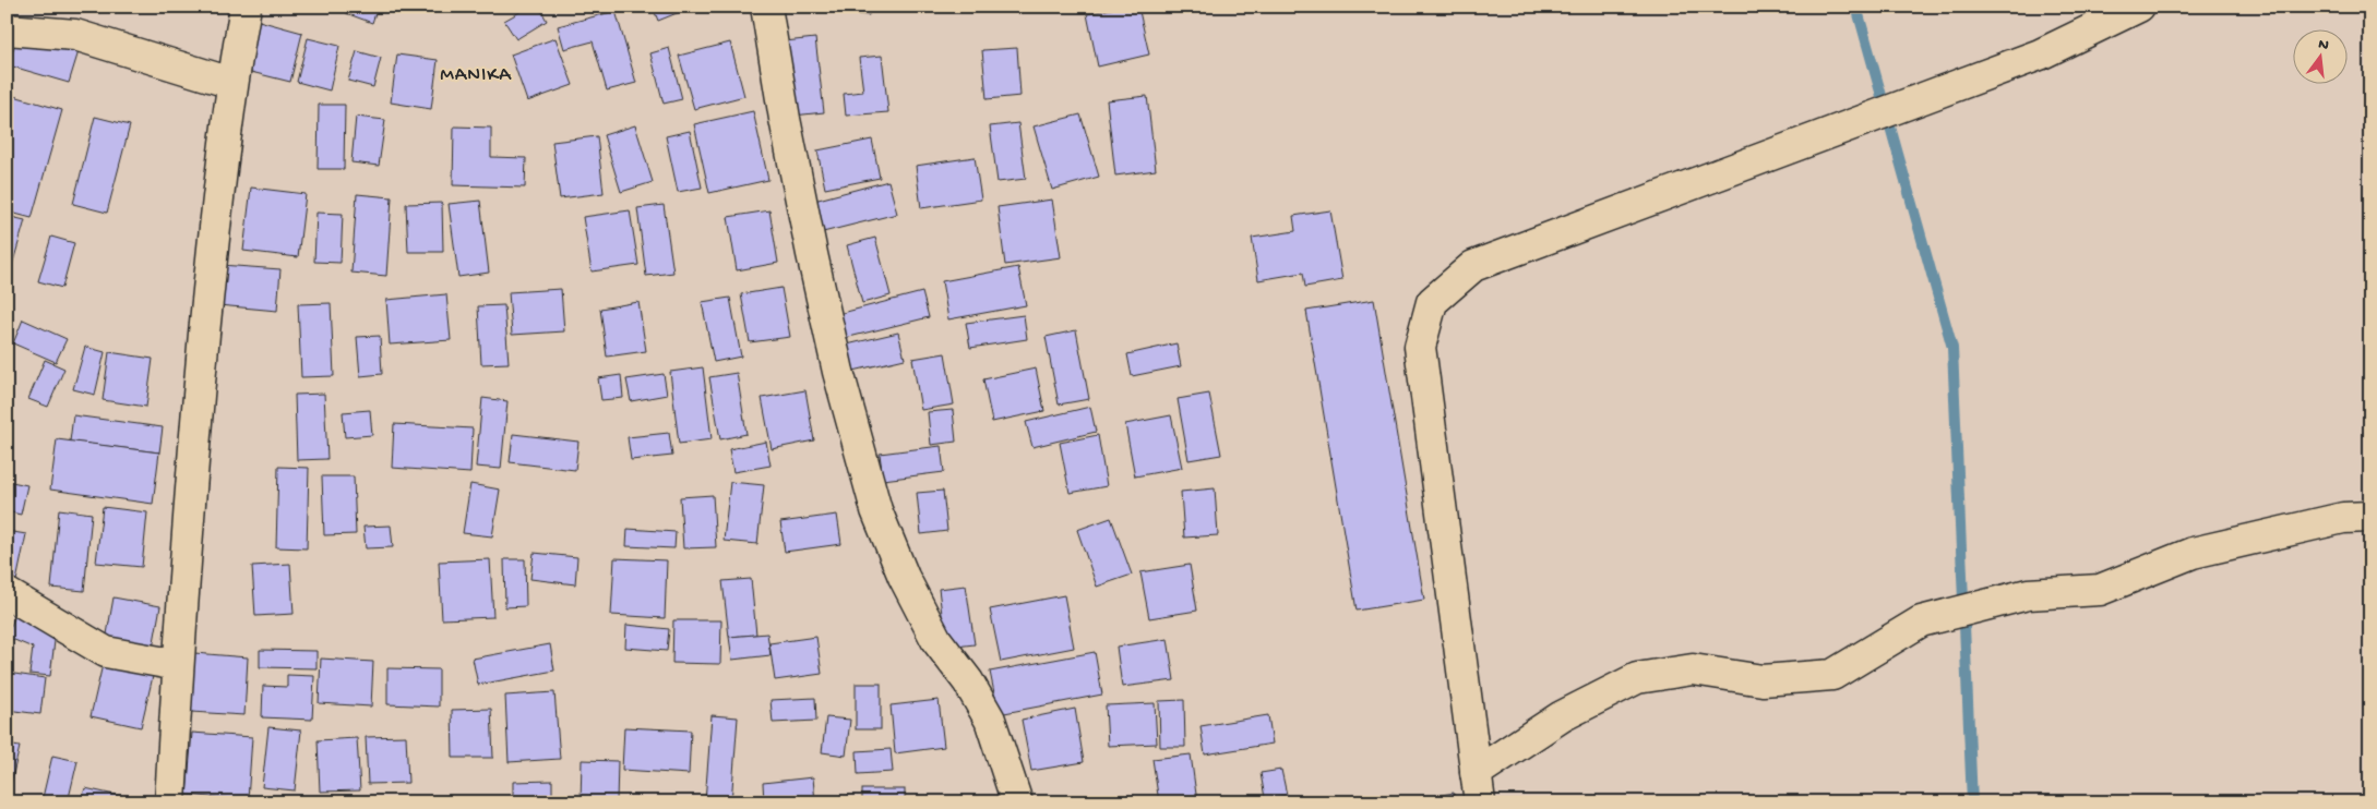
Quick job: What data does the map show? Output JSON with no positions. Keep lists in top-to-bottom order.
{
  "districts": ["MANIKA"],
  "north": "top"
}
